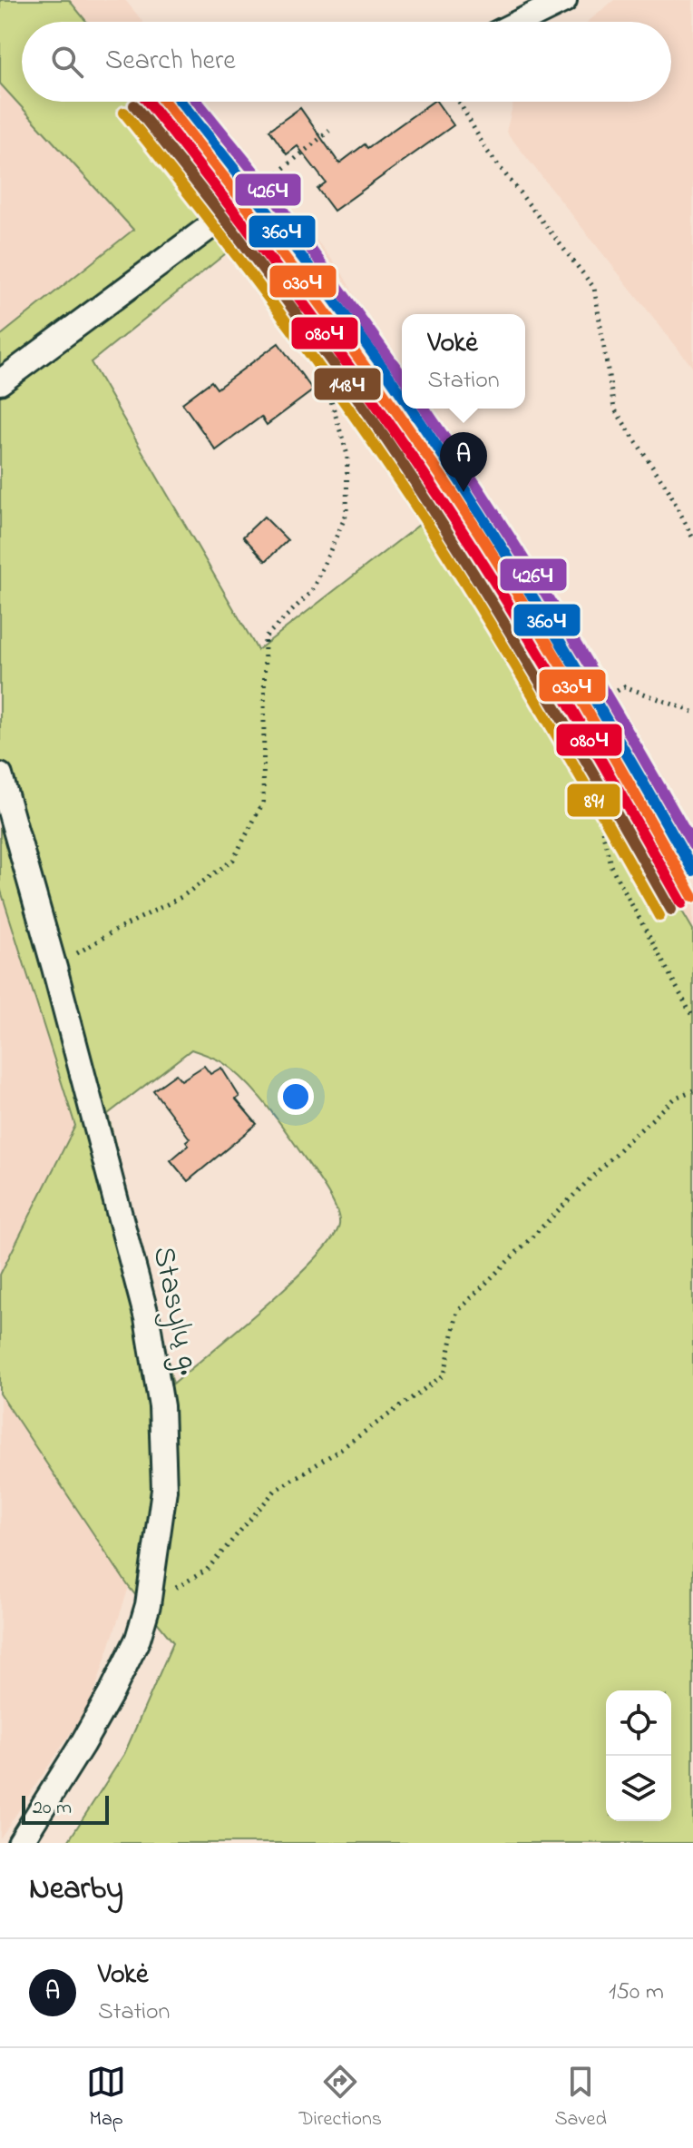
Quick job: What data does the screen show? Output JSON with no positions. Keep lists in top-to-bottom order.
{
  "streets": {
    "street": ["Stasylų g."]
  },
  "lines": [
    "transit line 030Ч",
    "transit line 080Ч",
    "transit line 360Ч",
    "transit line 426Ч",
    "transit line 148Ч",
    "transit line 891"
  ],
  "scale_bar": "20 m",
  "page": {
    "search": "Search here",
    "popup": ["Vokė", "Station"],
    "pins": "A",
    "scale": "20 m",
    "heading": "Nearby",
    "list": [
      {
        "mark": "A",
        "name": "Vokė",
        "note": "Station",
        "value": "150 m"
      }
    ],
    "nav": ["Map", "Directions", "Saved"]
  }
}
